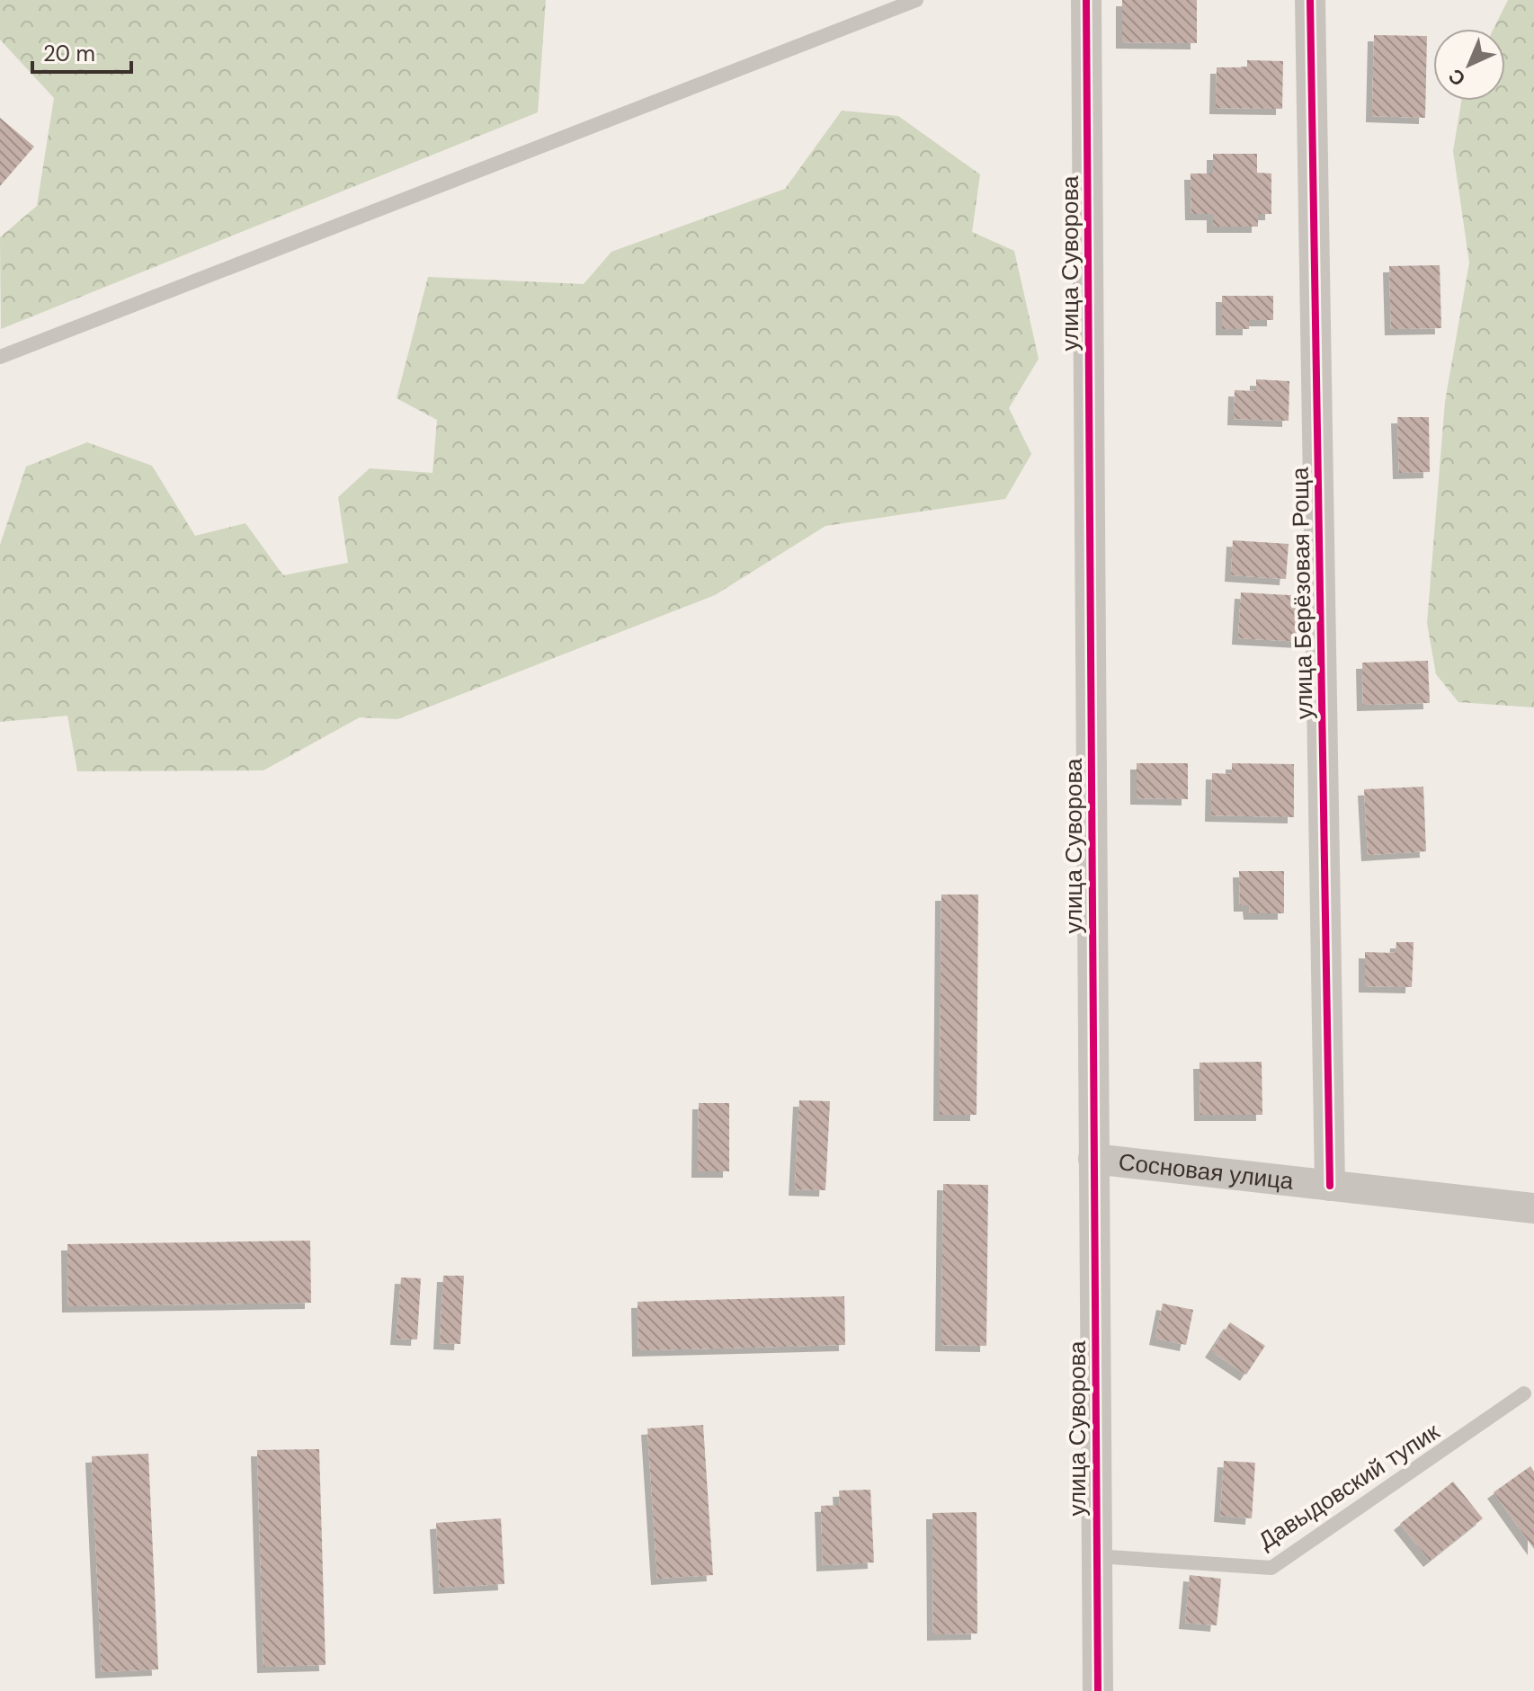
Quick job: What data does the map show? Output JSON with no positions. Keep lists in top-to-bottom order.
{
  "streets": {
    "street": ["улица Суворова", "улица Берёзовая Роща", "Сосновая улица"],
    "lane": ["Давыдовский тупик"]
  },
  "crossings": [
    ["улица Суворова", "Сосновая улица"],
    ["улица Суворова", "Давыдовский тупик"],
    ["улица Берёзовая Роща", "Сосновая улица"]
  ],
  "scale_bar": "20 m",
  "north": "bottom left"
}
